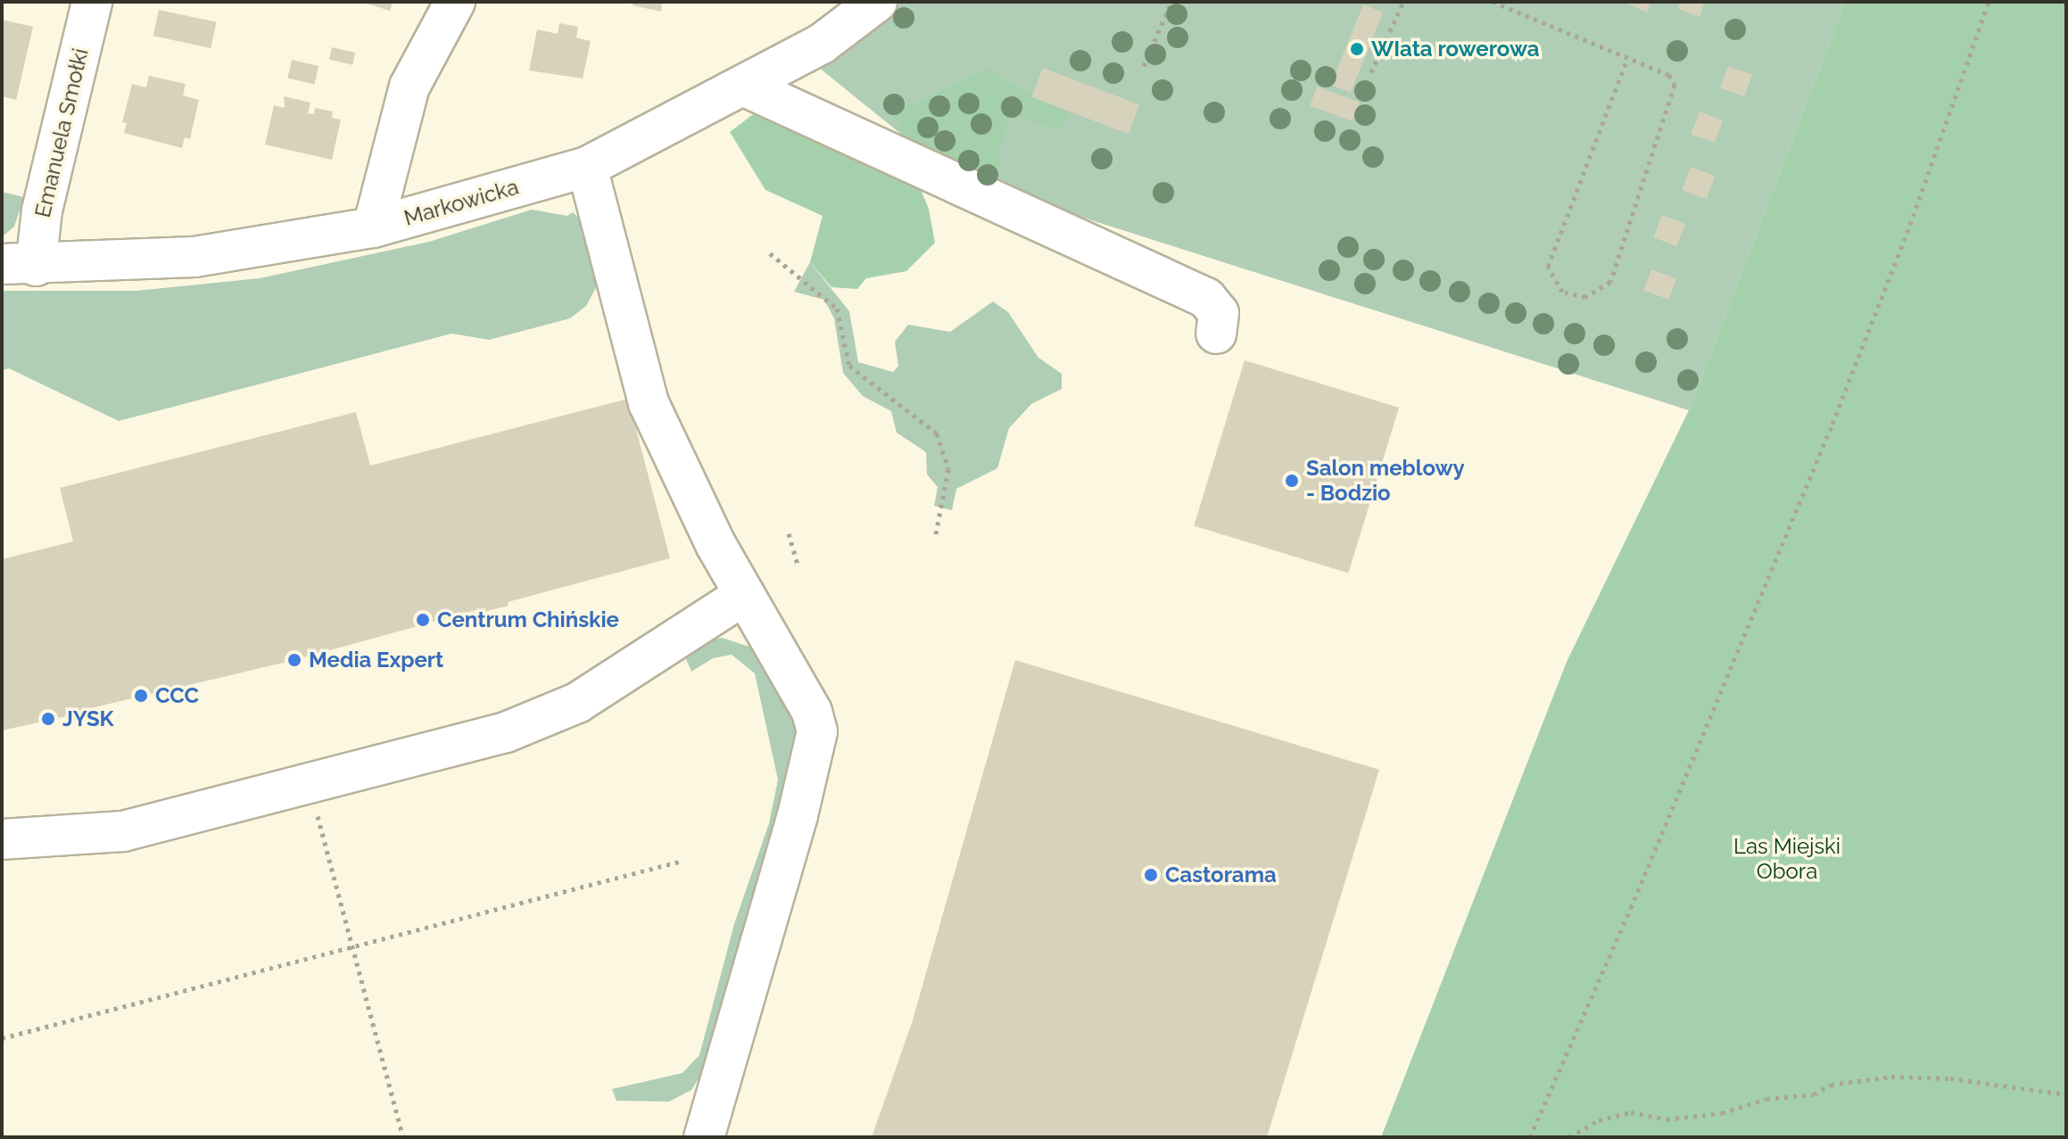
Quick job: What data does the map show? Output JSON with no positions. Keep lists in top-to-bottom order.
{
  "streets": {
    "street": ["Emanuela Smołki", "Markowicka"]
  },
  "crossings": [
    ["Emanuela Smołki", "Markowicka"]
  ],
  "parks": ["Las Miejski Obora"],
  "places": [
    "WIata rowerowa",
    "Salon meblowy - Bodzio",
    "Centrum Chińskie",
    "Media Expert",
    "CCC",
    "JYSK",
    "Castorama"
  ]
}
